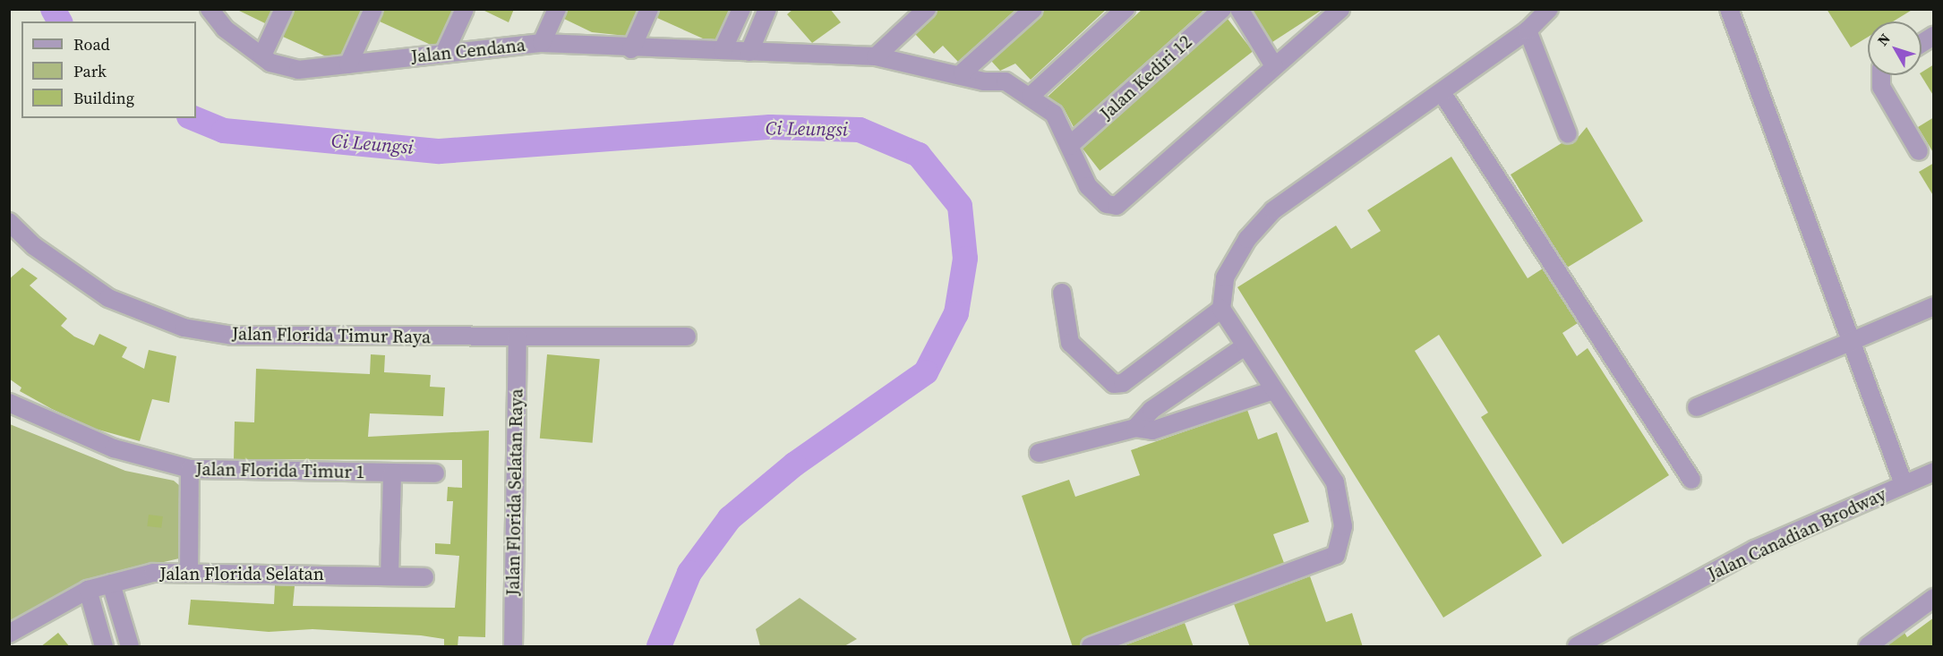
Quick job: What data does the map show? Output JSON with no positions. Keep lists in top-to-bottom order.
{
  "streets": {
    "street": [
      "Jalan Cendana",
      "Jalan Kediri 12",
      "Jalan Florida Timur Raya",
      "Jalan Florida Timur 1",
      "Jalan Florida Selatan Raya",
      "Jalan Canadian Brodway",
      "Jalan Florida Selatan"
    ]
  },
  "crossings": [
    ["Jalan Cendana", "Jalan Kediri 12"],
    ["Jalan Florida Timur Raya", "Jalan Florida Selatan Raya"]
  ],
  "water": ["Ci Leungsi"],
  "legend": ["Road", "Park", "Building"],
  "north": "top left"
}
